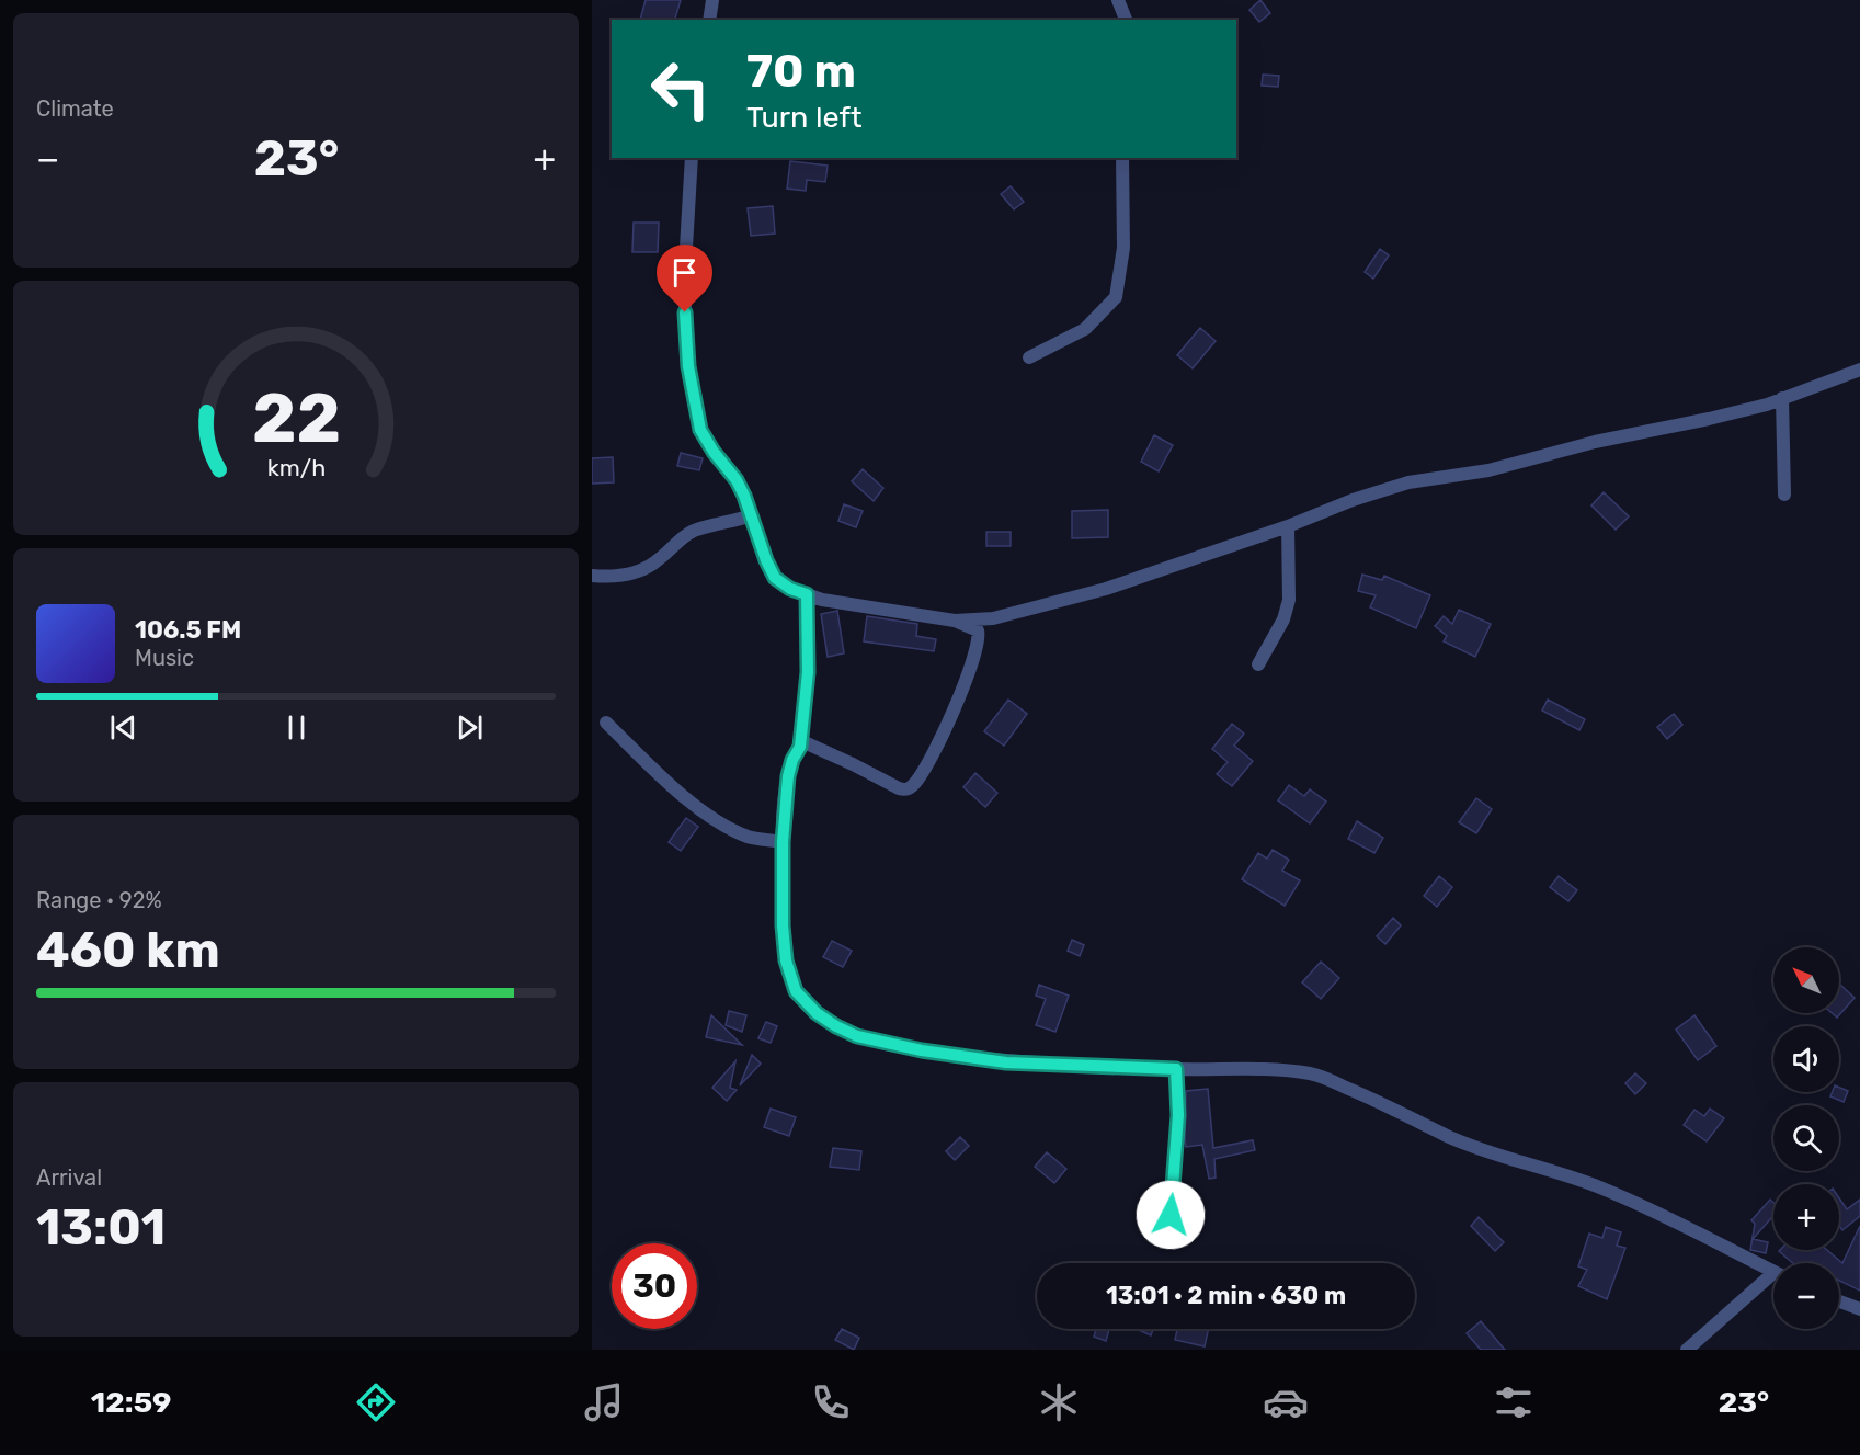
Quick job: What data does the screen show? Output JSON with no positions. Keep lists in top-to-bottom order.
{
  "north": "top left",
  "page": {
    "tile": [
      "Climate",
      ["Range · 92%", "460 km"],
      ["Arrival", "13:01"]
    ],
    "turn": ["70 m", "Turn left"],
    "heat": ["−", "23°", "+"],
    "song": ["106.5 FM", "Music"],
    "map_buttons": ["+", "−"],
    "limit": "30",
    "trip": "13:01 · 2 min · 630 m",
    "tabs": ["12:59", "23°"],
    "gauge": ["22", "km/h"]
  }
}
